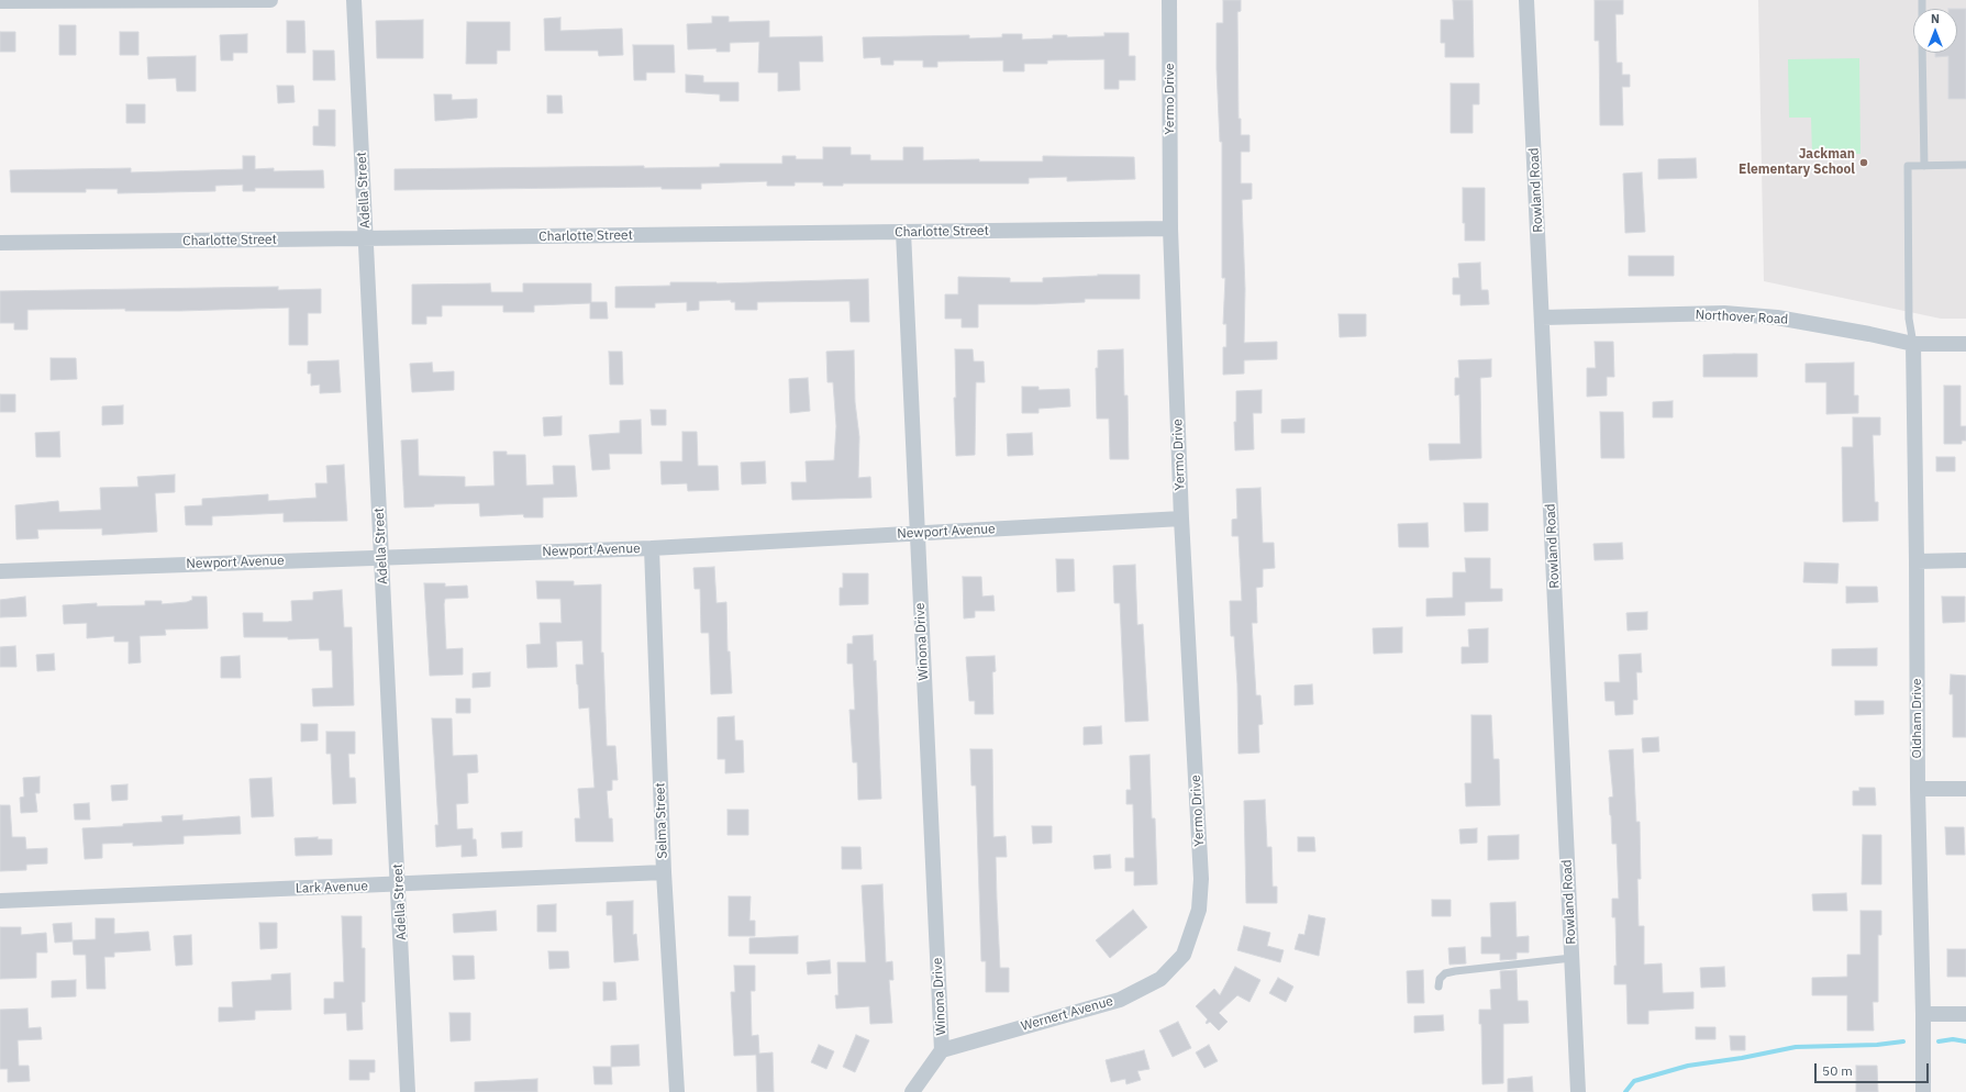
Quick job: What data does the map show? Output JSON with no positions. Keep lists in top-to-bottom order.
{
  "streets": {
    "street": [
      "Yermo Drive",
      "Adella Street",
      "Rowland Road",
      "Charlotte Street",
      "Northover Road",
      "Newport Avenue",
      "Winona Drive",
      "Oldham Drive",
      "Selma Street",
      "Lark Avenue",
      "Wernert Avenue"
    ]
  },
  "crossings": [
    ["Yermo Drive", "Charlotte Street"],
    ["Yermo Drive", "Newport Avenue"],
    ["Yermo Drive", "Wernert Avenue"],
    ["Adella Street", "Charlotte Street"],
    ["Adella Street", "Newport Avenue"],
    ["Adella Street", "Lark Avenue"],
    ["Rowland Road", "Northover Road"],
    ["Charlotte Street", "Winona Drive"],
    ["Northover Road", "Oldham Drive"],
    ["Newport Avenue", "Winona Drive"],
    ["Newport Avenue", "Selma Street"],
    ["Winona Drive", "Wernert Avenue"],
    ["Selma Street", "Lark Avenue"]
  ],
  "places": ["Jackman Elementary School"],
  "scale_bar": "50 m",
  "north": "top"
}
